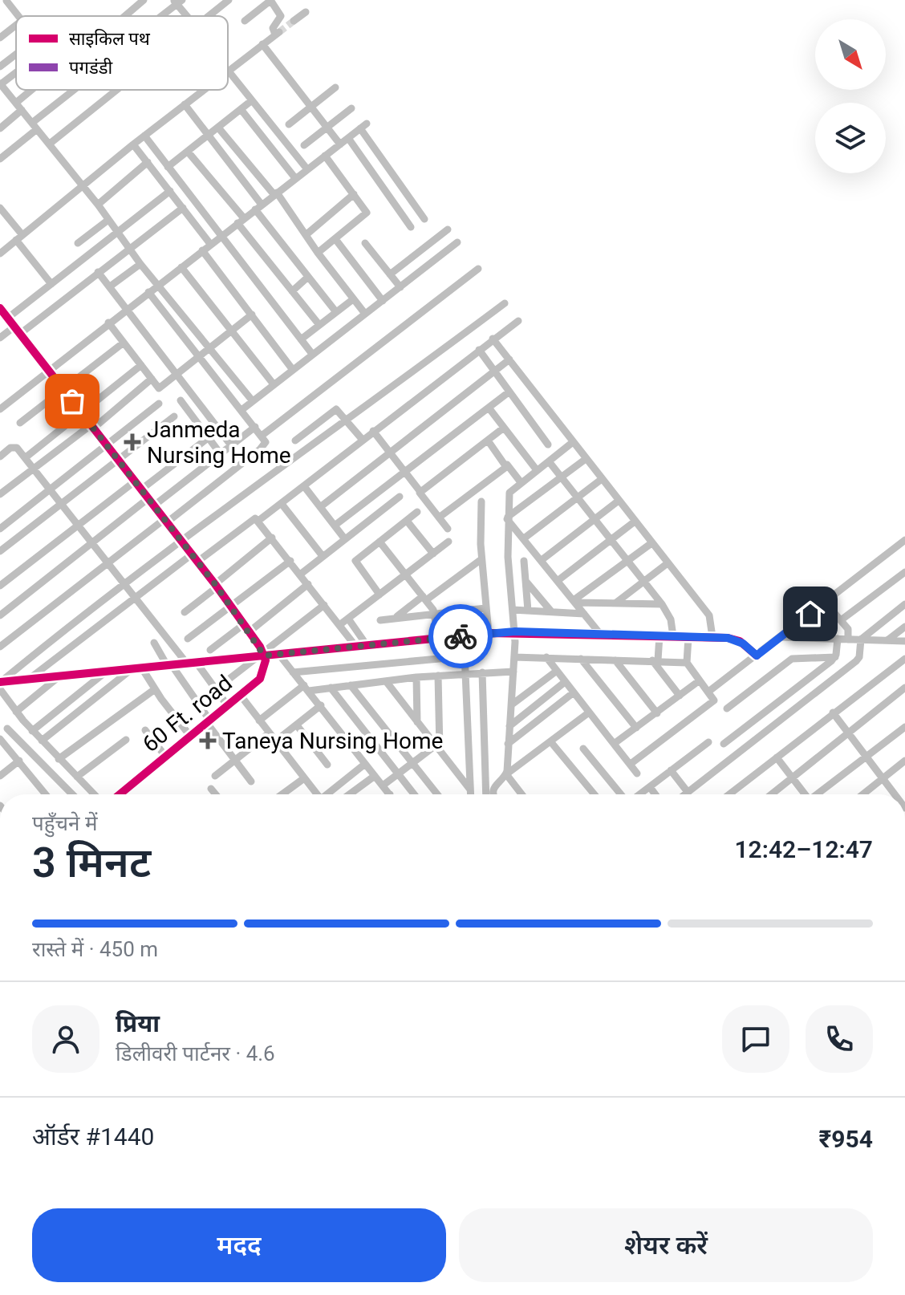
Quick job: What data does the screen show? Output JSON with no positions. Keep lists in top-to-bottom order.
{
  "streets": {
    "street": ["60 Ft. road"]
  },
  "places": {
    "health": ["Janmeda Nursing Home", "Taneya Nursing Home"]
  },
  "legend": ["साइकिल पथ", "पगडंडी"],
  "north": "bottom right",
  "page": {
    "heading": ["3 मिनट", "पहुँचने में", "12:42–12:47"],
    "panel": [
      "प्रिया",
      "डिलीवरी पार्टनर · 4.6",
      "ऑर्डर #1440",
      "₹954"
    ],
    "bar": "रास्ते में · 450 m",
    "buttons": ["मदद", "शेयर करें"]
  }
}
